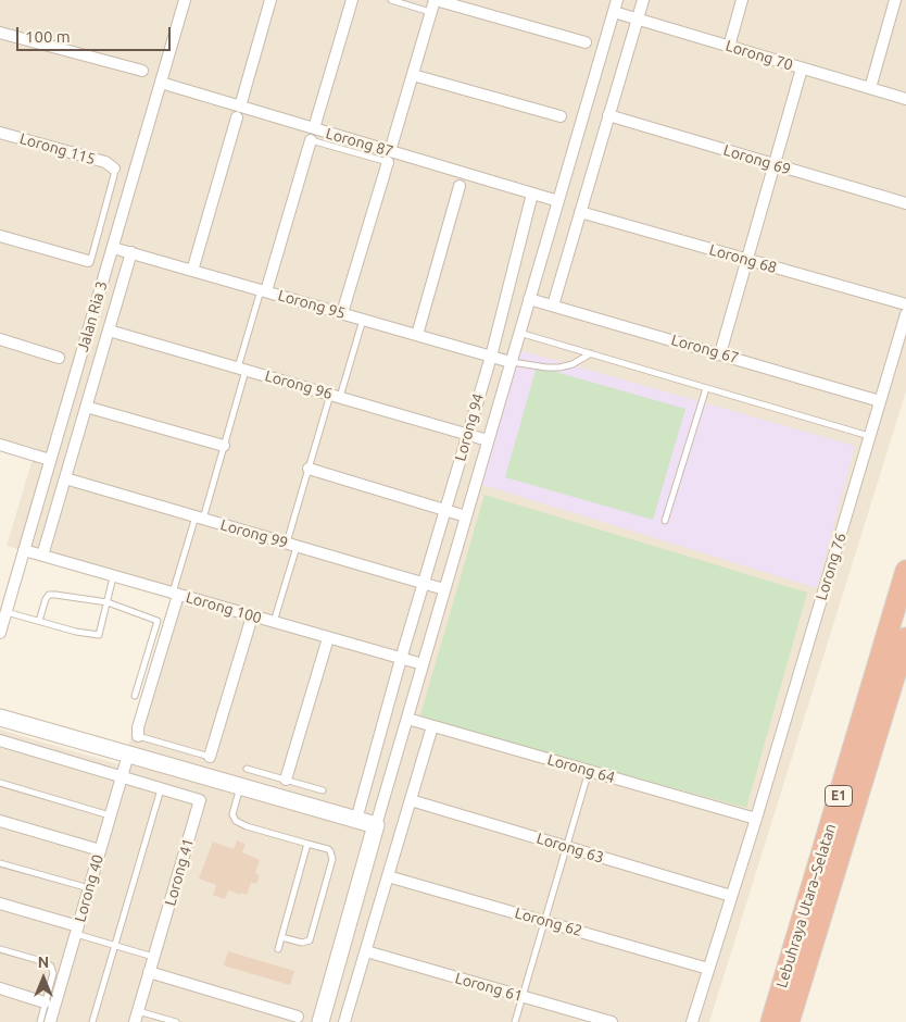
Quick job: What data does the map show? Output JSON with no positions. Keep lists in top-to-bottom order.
{
  "streets": {
    "highway": ["E1", "Lebuhraya Utara–Selatan"],
    "street": [
      "Lorong 70",
      "Lorong 87",
      "Lorong 115",
      "Lorong 69",
      "Lorong 68",
      "Lorong 95",
      "Jalan Ria 3",
      "Lorong 67",
      "Lorong 96",
      "Lorong 94",
      "Lorong 99",
      "Lorong 76",
      "Lorong 100",
      "Lorong 64",
      "Lorong 63",
      "Lorong 41",
      "Lorong 40",
      "Lorong 62",
      "Lorong 61"
    ]
  },
  "crossings": [
    ["Lorong 87", "Jalan Ria 3"],
    ["Lorong 87", "Lorong 94"],
    ["Lorong 95", "Jalan Ria 3"],
    ["Lorong 95", "Lorong 94"],
    ["Jalan Ria 3", "Lorong 100"],
    ["Lorong 67", "Lorong 76"],
    ["Lorong 96", "Lorong 94"],
    ["Lorong 94", "Lorong 99"],
    ["Lorong 94", "Lorong 100"],
    ["Lorong 76", "Lorong 64"],
    ["Lorong 76", "Lorong 63"],
    ["Lorong 76", "Lorong 62"],
    ["Lorong 41", "Lorong 40"]
  ],
  "scale_bar": "100 m",
  "north": "top"
}
